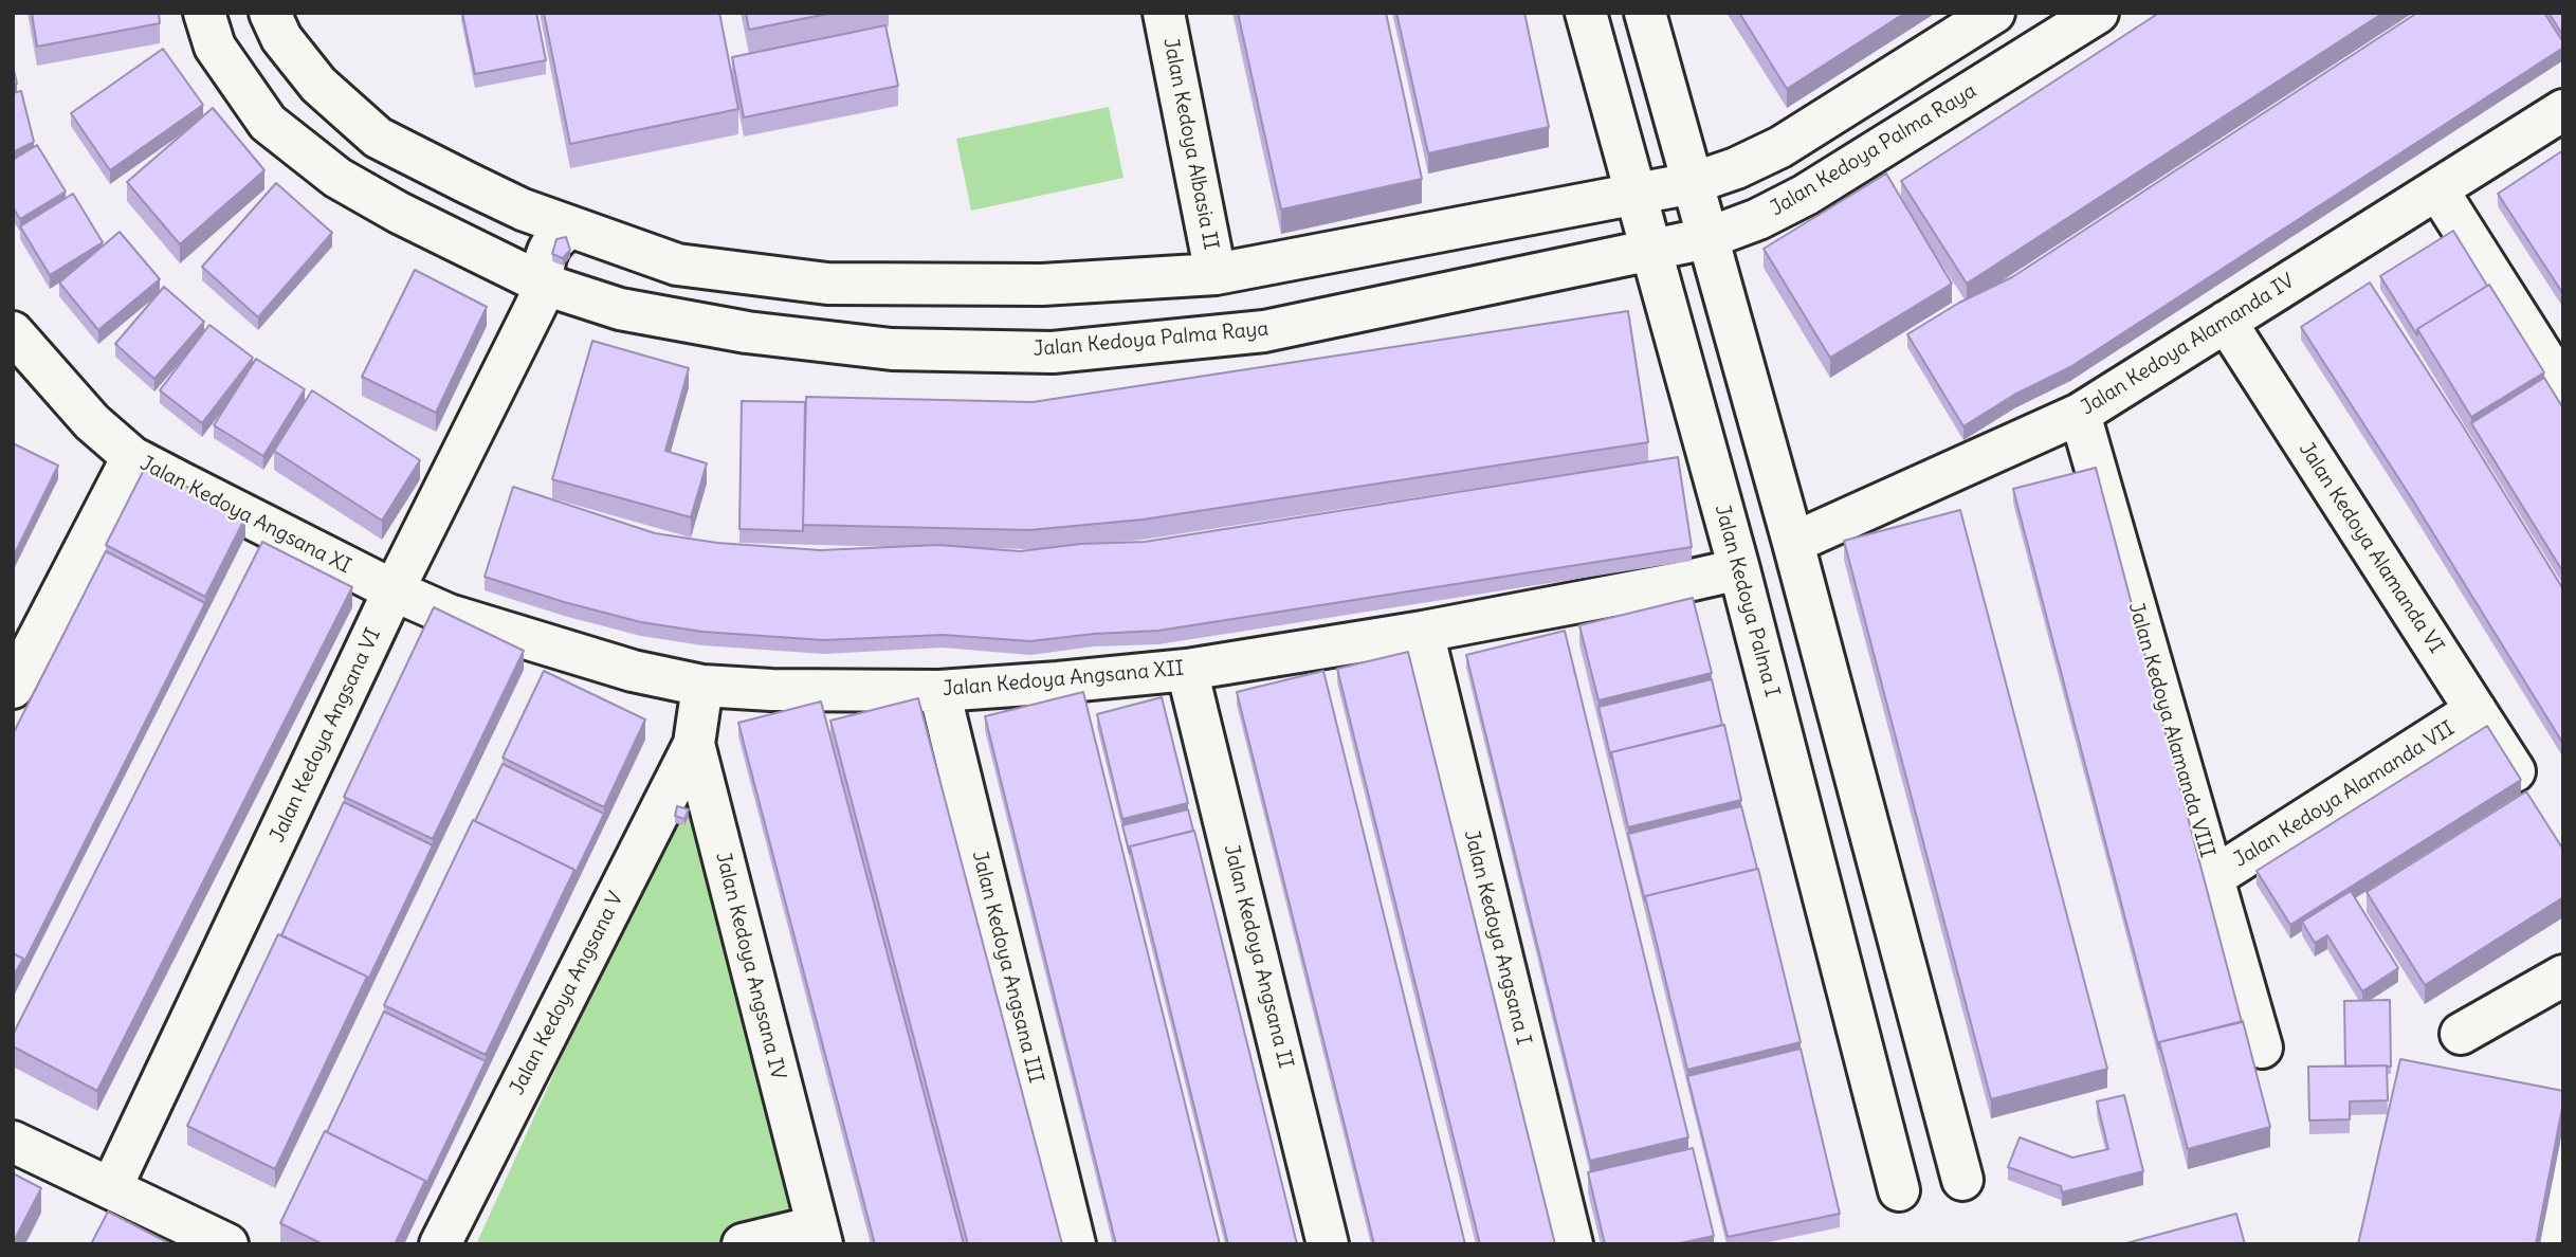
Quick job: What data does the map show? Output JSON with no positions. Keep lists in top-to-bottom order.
{
  "streets": {
    "street": [
      "Jalan Kedoya Albasia II",
      "Jalan Kedoya Palma Raya",
      "Jalan Kedoya Alamanda IV",
      "Jalan Kedoya Angsana XI",
      "Jalan Kedoya Alamanda VI",
      "Jalan Kedoya Palma I",
      "Jalan Kedoya Angsana XII",
      "Jalan Kedoya Alamanda VIII",
      "Jalan Kedoya Angsana VI",
      "Jalan Kedoya Alamanda VII",
      "Jalan Kedoya Angsana I",
      "Jalan Kedoya Angsana II",
      "Jalan Kedoya Angsana IV",
      "Jalan Kedoya Angsana III",
      "Jalan Kedoya Angsana V"
    ]
  },
  "crossings": [
    ["Jalan Kedoya Palma Raya", "Jalan Kedoya Palma I"],
    ["Jalan Kedoya Palma Raya", "Jalan Kedoya Angsana VI"],
    ["Jalan Kedoya Alamanda IV", "Jalan Kedoya Alamanda VI"],
    ["Jalan Kedoya Alamanda IV", "Jalan Kedoya Alamanda VIII"],
    ["Jalan Kedoya Angsana XI", "Jalan Kedoya Angsana XII"],
    ["Jalan Kedoya Angsana XI", "Jalan Kedoya Angsana VI"],
    ["Jalan Kedoya Alamanda VI", "Jalan Kedoya Alamanda VII"],
    ["Jalan Kedoya Palma I", "Jalan Kedoya Angsana XII"],
    ["Jalan Kedoya Angsana XII", "Jalan Kedoya Angsana VI"],
    ["Jalan Kedoya Angsana XII", "Jalan Kedoya Angsana I"],
    ["Jalan Kedoya Angsana XII", "Jalan Kedoya Angsana II"],
    ["Jalan Kedoya Angsana XII", "Jalan Kedoya Angsana IV"],
    ["Jalan Kedoya Angsana XII", "Jalan Kedoya Angsana III"],
    ["Jalan Kedoya Alamanda VIII", "Jalan Kedoya Alamanda VII"],
    ["Jalan Kedoya Angsana IV", "Jalan Kedoya Angsana V"]
  ]
}
